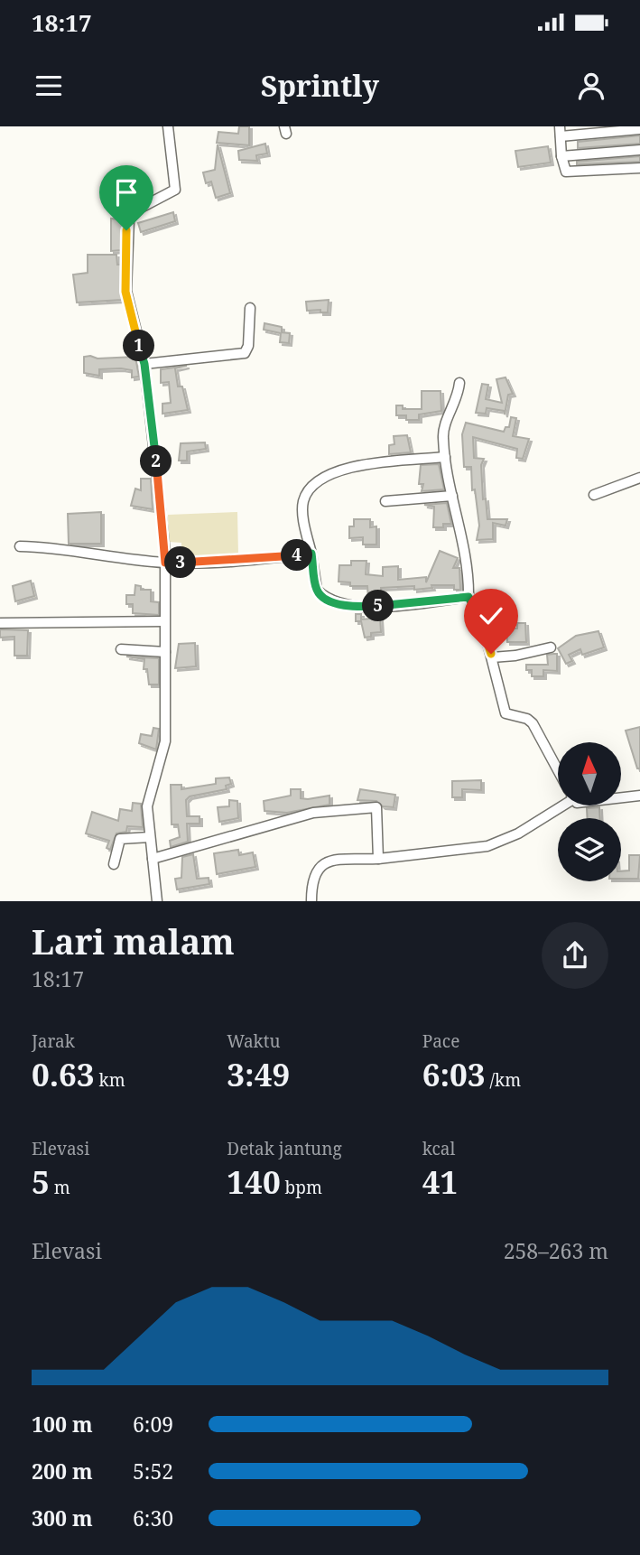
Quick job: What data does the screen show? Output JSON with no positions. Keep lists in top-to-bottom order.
{
  "north": "top",
  "page": {
    "status": "18:17",
    "header": "Sprintly",
    "pins": [
      "1",
      "2",
      "4",
      "3",
      "5"
    ],
    "heading": ["Lari malam", "18:17"],
    "stats": [
      ["Jarak", "0.63 km"],
      ["Waktu", "3:49"],
      ["Pace", "6:03 /km"],
      ["Elevasi", "5 m"],
      ["Detak jantung", "140 bpm"],
      ["kcal", "41"]
    ],
    "chart": ["Elevasi", "258–263 m"],
    "list": [
      {
        "name": "100 m",
        "note": "6:09"
      },
      {
        "name": "200 m",
        "note": "5:52"
      },
      {
        "name": "300 m",
        "note": "6:30"
      }
    ]
  }
}
